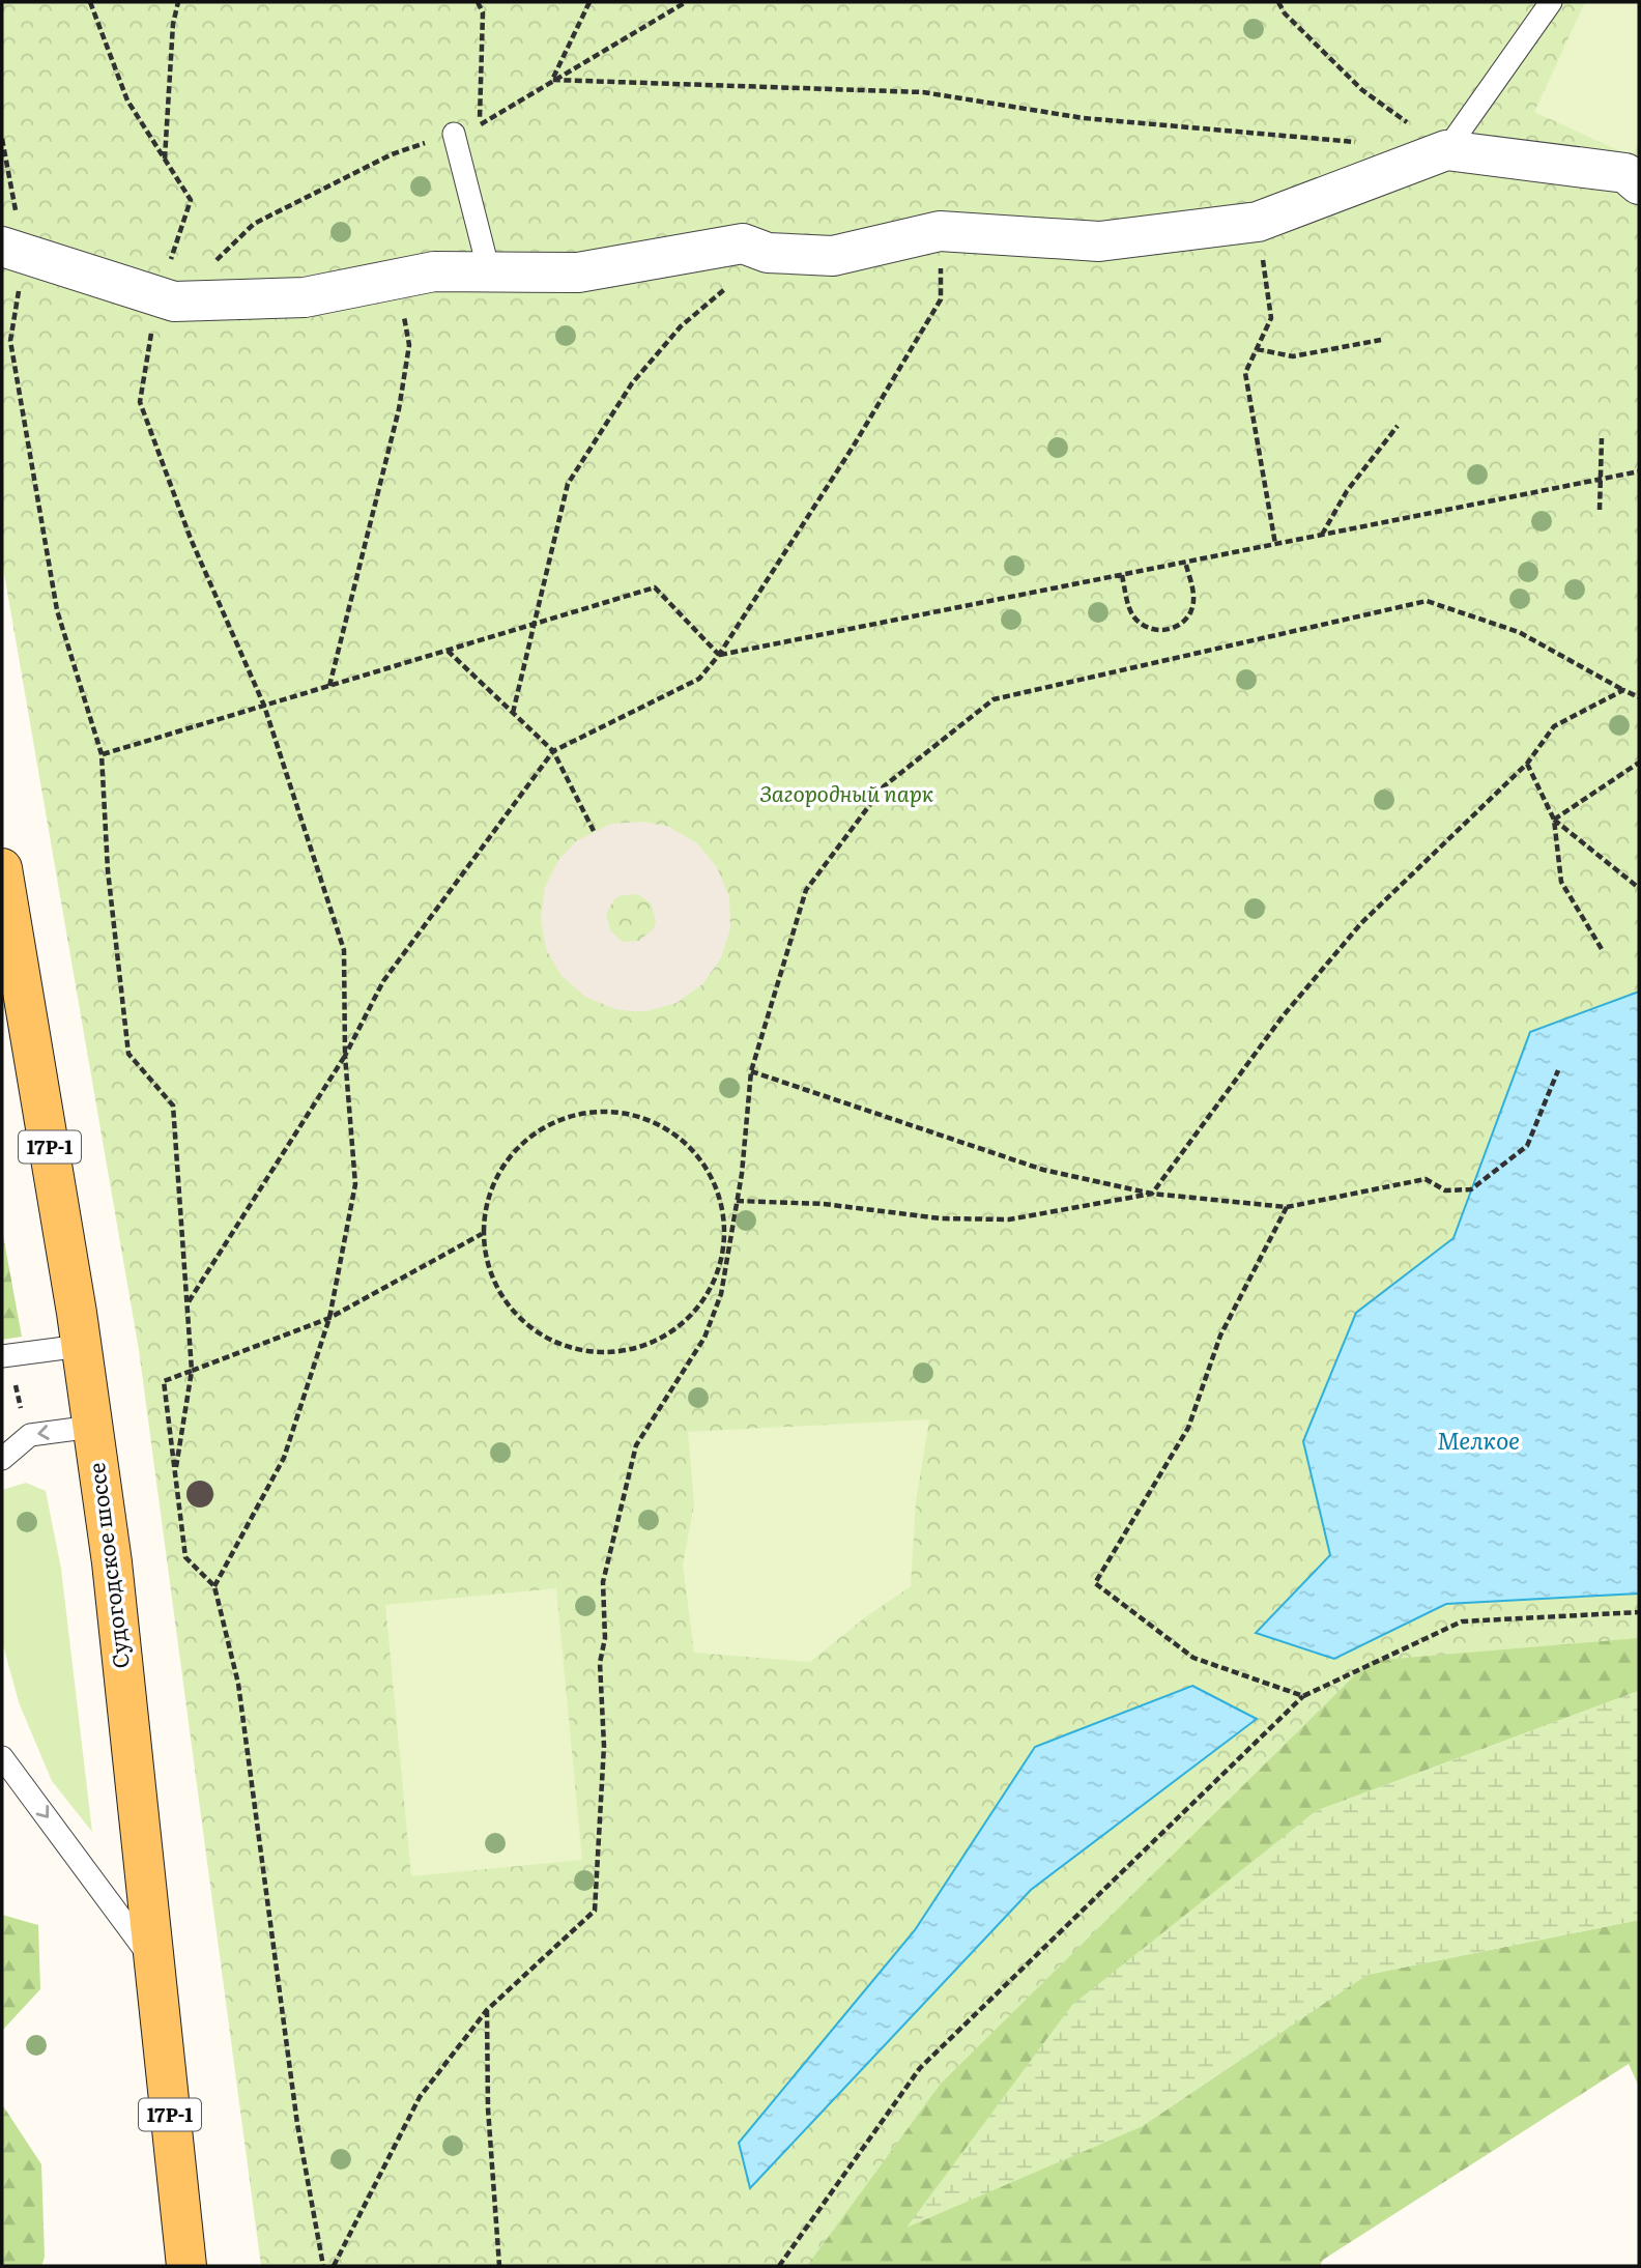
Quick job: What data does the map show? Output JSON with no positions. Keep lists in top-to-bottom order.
{
  "streets": {
    "main road": ["17Р-1", "Судогодское шоссе"]
  },
  "water": ["Мелкое"],
  "parks": ["Загородный парк"]
}
